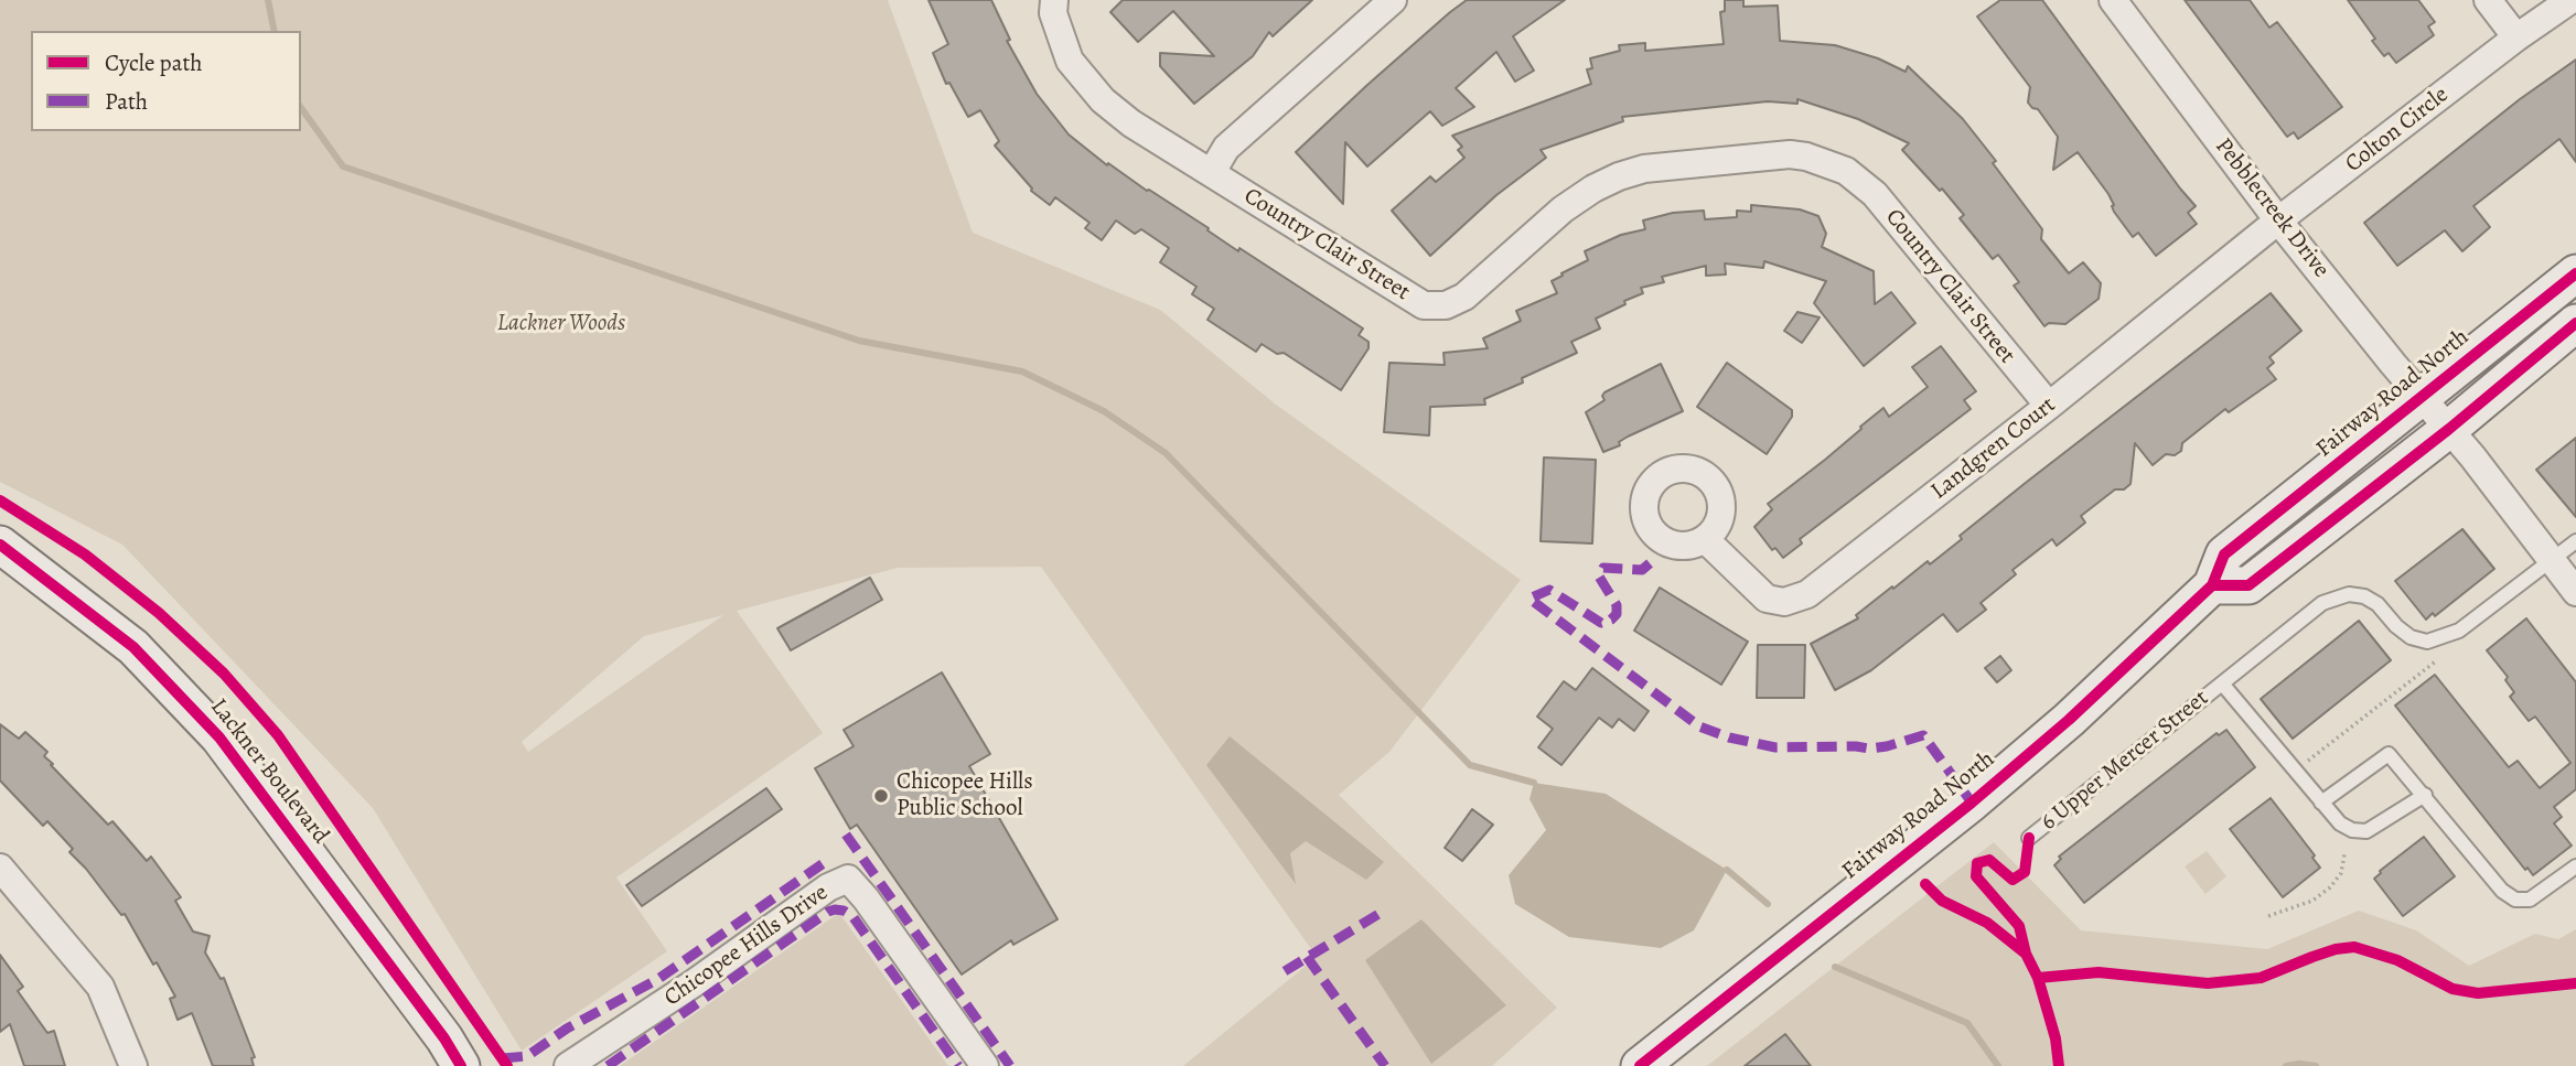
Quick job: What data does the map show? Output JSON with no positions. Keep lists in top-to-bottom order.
{
  "streets": {
    "main road": ["Fairway Road North", "Lackner Boulevard"],
    "street": [
      "Colton Circle",
      "Pebblecreek Drive",
      "Country Clair Street",
      "Landgren Court",
      "Chicopee Hills Drive"
    ],
    "lane": ["6 Upper Mercer Street"]
  },
  "crossings": [
    ["Colton Circle", "Pebblecreek Drive"],
    ["Colton Circle", "Landgren Court"],
    ["Pebblecreek Drive", "Fairway Road North"],
    ["Pebblecreek Drive", "Landgren Court"],
    ["Pebblecreek Drive", "6 Upper Mercer Street"],
    ["Country Clair Street", "Landgren Court"]
  ],
  "parks": ["Lackner Woods"],
  "places": ["Chicopee Hills Public School"],
  "legend": ["Cycle path", "Path"]
}
